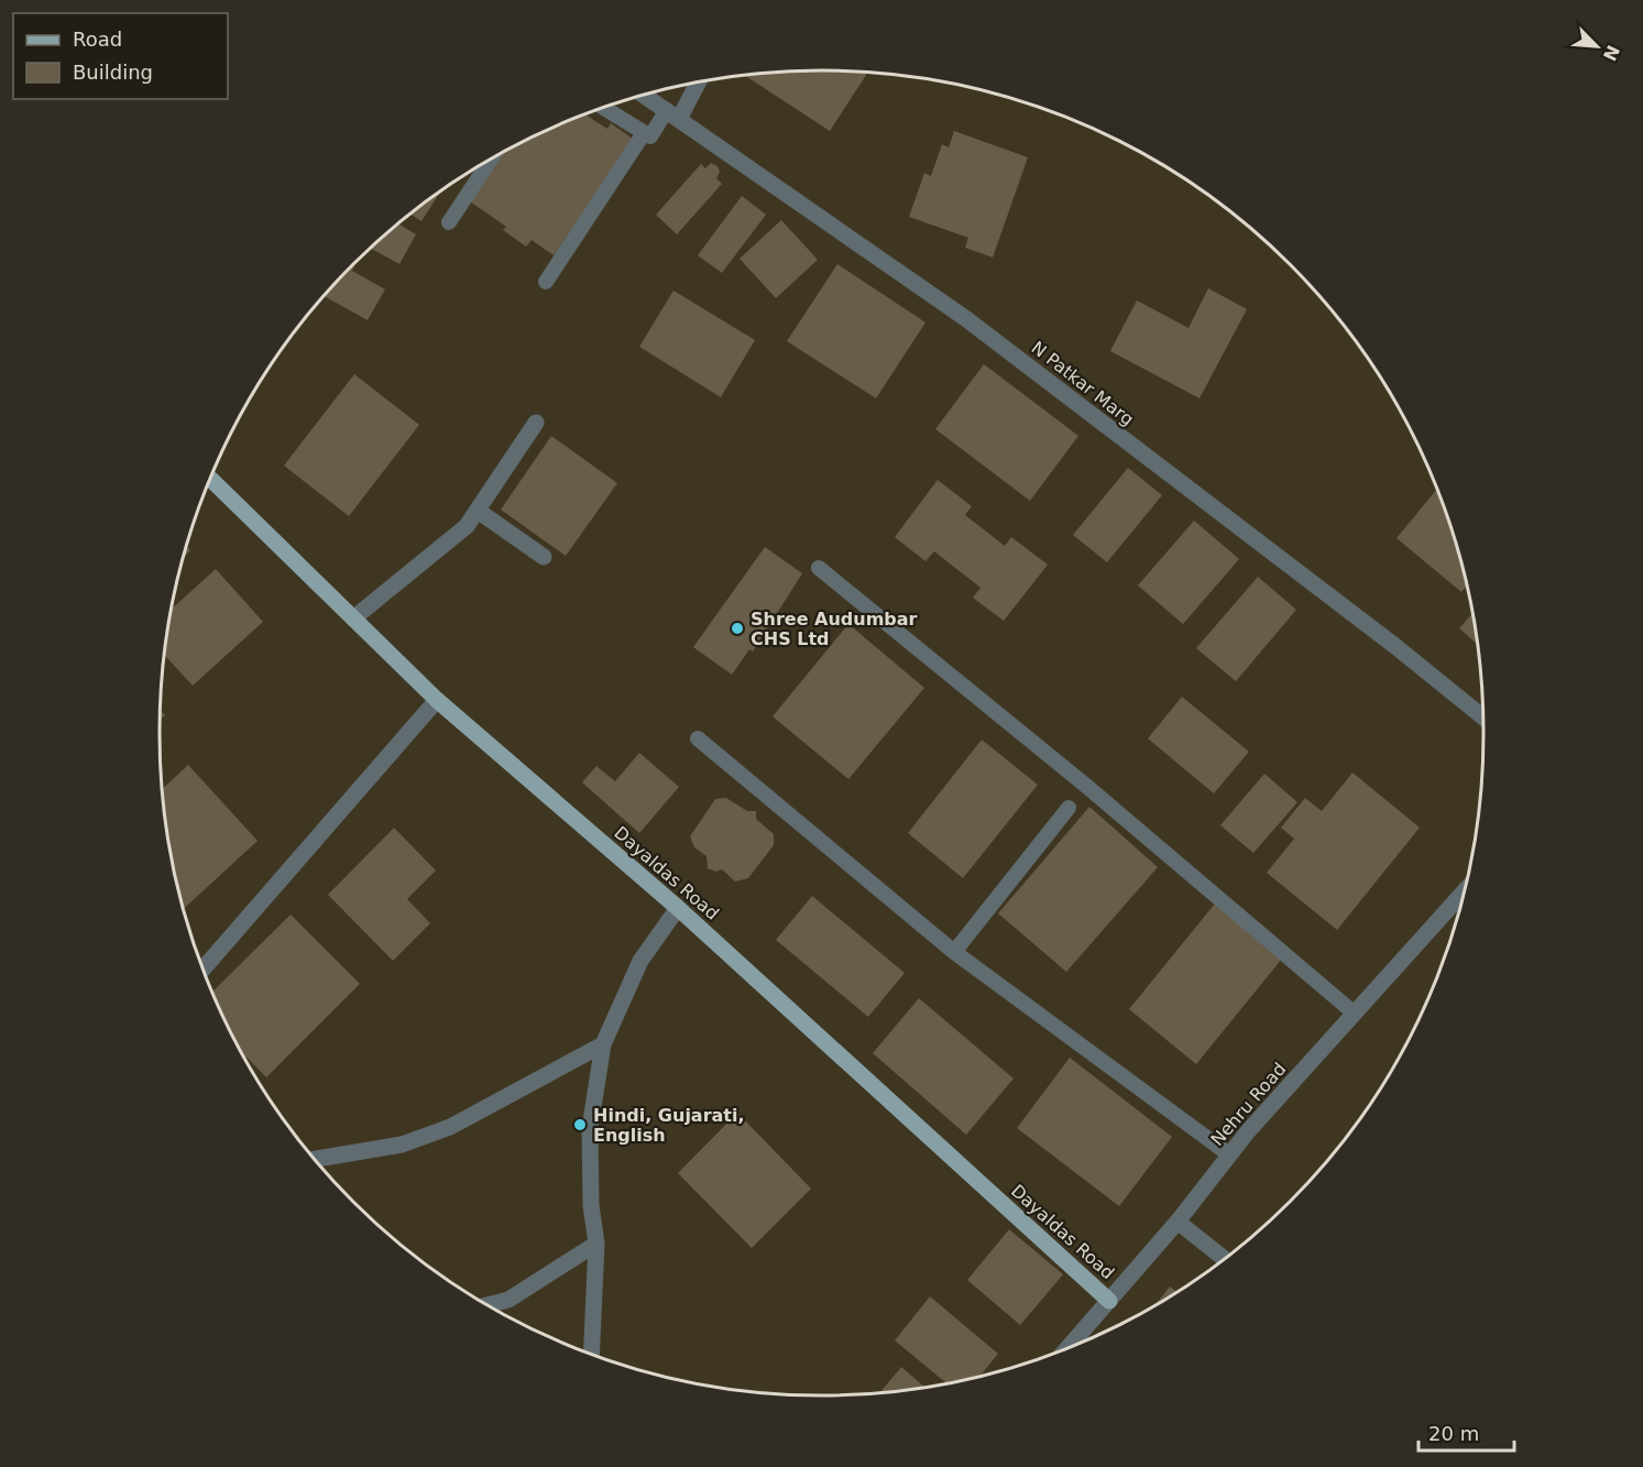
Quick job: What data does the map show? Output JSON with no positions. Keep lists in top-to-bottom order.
{
  "streets": {
    "main road": ["Dayaldas Road"],
    "street": ["N Patkar Marg", "Nehru Road"]
  },
  "crossings": [
    ["Dayaldas Road", "Nehru Road"]
  ],
  "places": ["Shree Audumbar CHS Ltd", "Hindi, Gujarati, English"],
  "legend": ["Road", "Building"],
  "scale_bar": "20 m",
  "north": "bottom right"
}
